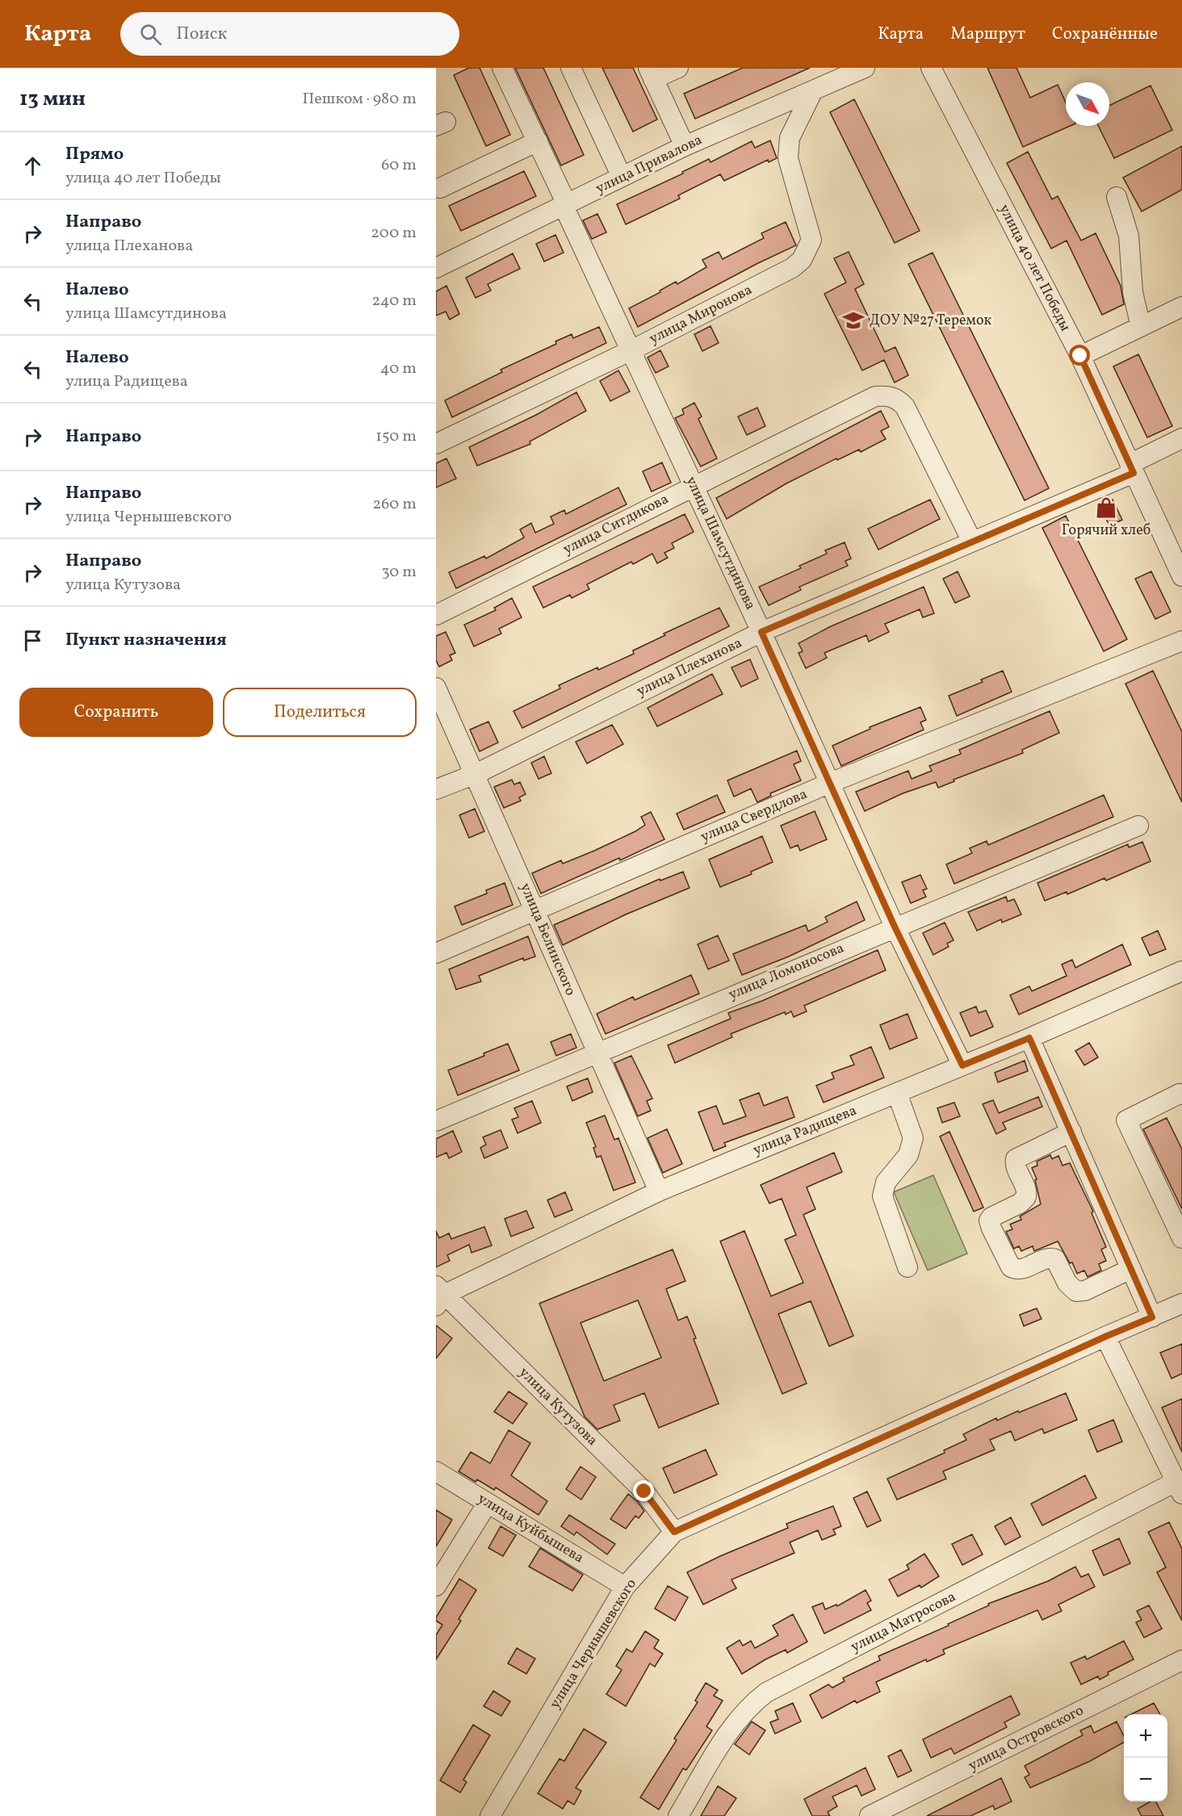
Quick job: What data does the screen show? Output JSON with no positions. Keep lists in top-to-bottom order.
{
  "streets": {
    "street": [
      "улица Привалова",
      "улица 40 лет Победы",
      "улица Миронова",
      "улица Ситдикова",
      "улица Шамсутдинова",
      "улица Плеханова",
      "улица Свердлова",
      "улица Белинского",
      "улица Ломоносова",
      "улица Радищева",
      "улица Кутузова",
      "улица Куйбышева",
      "улица Матросова",
      "улица Чернышевского",
      "улица Островского"
    ]
  },
  "crossings": [
    ["улица Привалова", "улица Миронова"],
    ["улица Привалова", "улица Шамсутдинова"],
    ["улица 40 лет Победы", "улица Плеханова"],
    ["улица Миронова", "улица Шамсутдинова"],
    ["улица Ситдикова", "улица Шамсутдинова"],
    ["улица Ситдикова", "улица Плеханова"],
    ["улица Шамсутдинова", "улица Плеханова"],
    ["улица Шамсутдинова", "улица Свердлова"],
    ["улица Шамсутдинова", "улица Ломоносова"],
    ["улица Шамсутдинова", "улица Радищева"],
    ["улица Плеханова", "улица Белинского"],
    ["улица Свердлова", "улица Белинского"],
    ["улица Белинского", "улица Ломоносова"],
    ["улица Белинского", "улица Радищева"],
    ["улица Радищева", "улица Кутузова"],
    ["улица Кутузова", "улица Чернышевского"],
    ["улица Куйбышева", "улица Чернышевского"]
  ],
  "places": {
    "school or university": ["ДОУ №27 Теремок"],
    "shop": ["Горячий хлеб"]
  },
  "north": "bottom right",
  "page": {
    "header": "Карта",
    "search": "Поиск",
    "nav": ["Карта", "Маршрут", "Сохранённые"],
    "heading": ["13 мин", "Пешком · 980 m"],
    "list": [
      ["Прямо", "улица 40 лет Победы", "60 m"],
      ["Направо", "улица Плеханова", "200 m"],
      ["Налево", "улица Шамсутдинова", "240 m"],
      ["Налево", "улица Радищева", "40 m"],
      ["Направо", "150 m"],
      ["Направо", "улица Чернышевского", "260 m"],
      ["Направо", "улица Кутузова", "30 m"],
      "Пункт назначения"
    ],
    "buttons": ["Сохранить", "Поделиться"],
    "map_buttons": ["+", "−"]
  }
}
